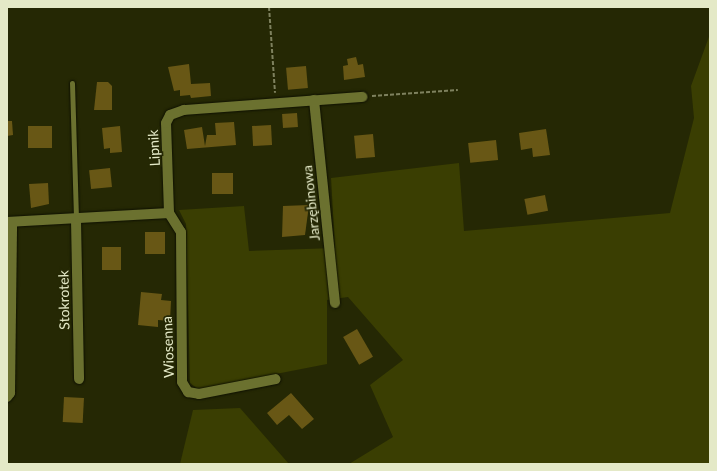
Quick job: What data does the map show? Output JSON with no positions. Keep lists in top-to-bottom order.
{
  "streets": {
    "street": [
      "Lipnik",
      "Jarzębinowa",
      "Stokrotek",
      "Wiosenna"
    ]
  },
  "crossings": [
    ["Lipnik", "Jarzębinowa"],
    ["Lipnik", "Wiosenna"]
  ]
}
